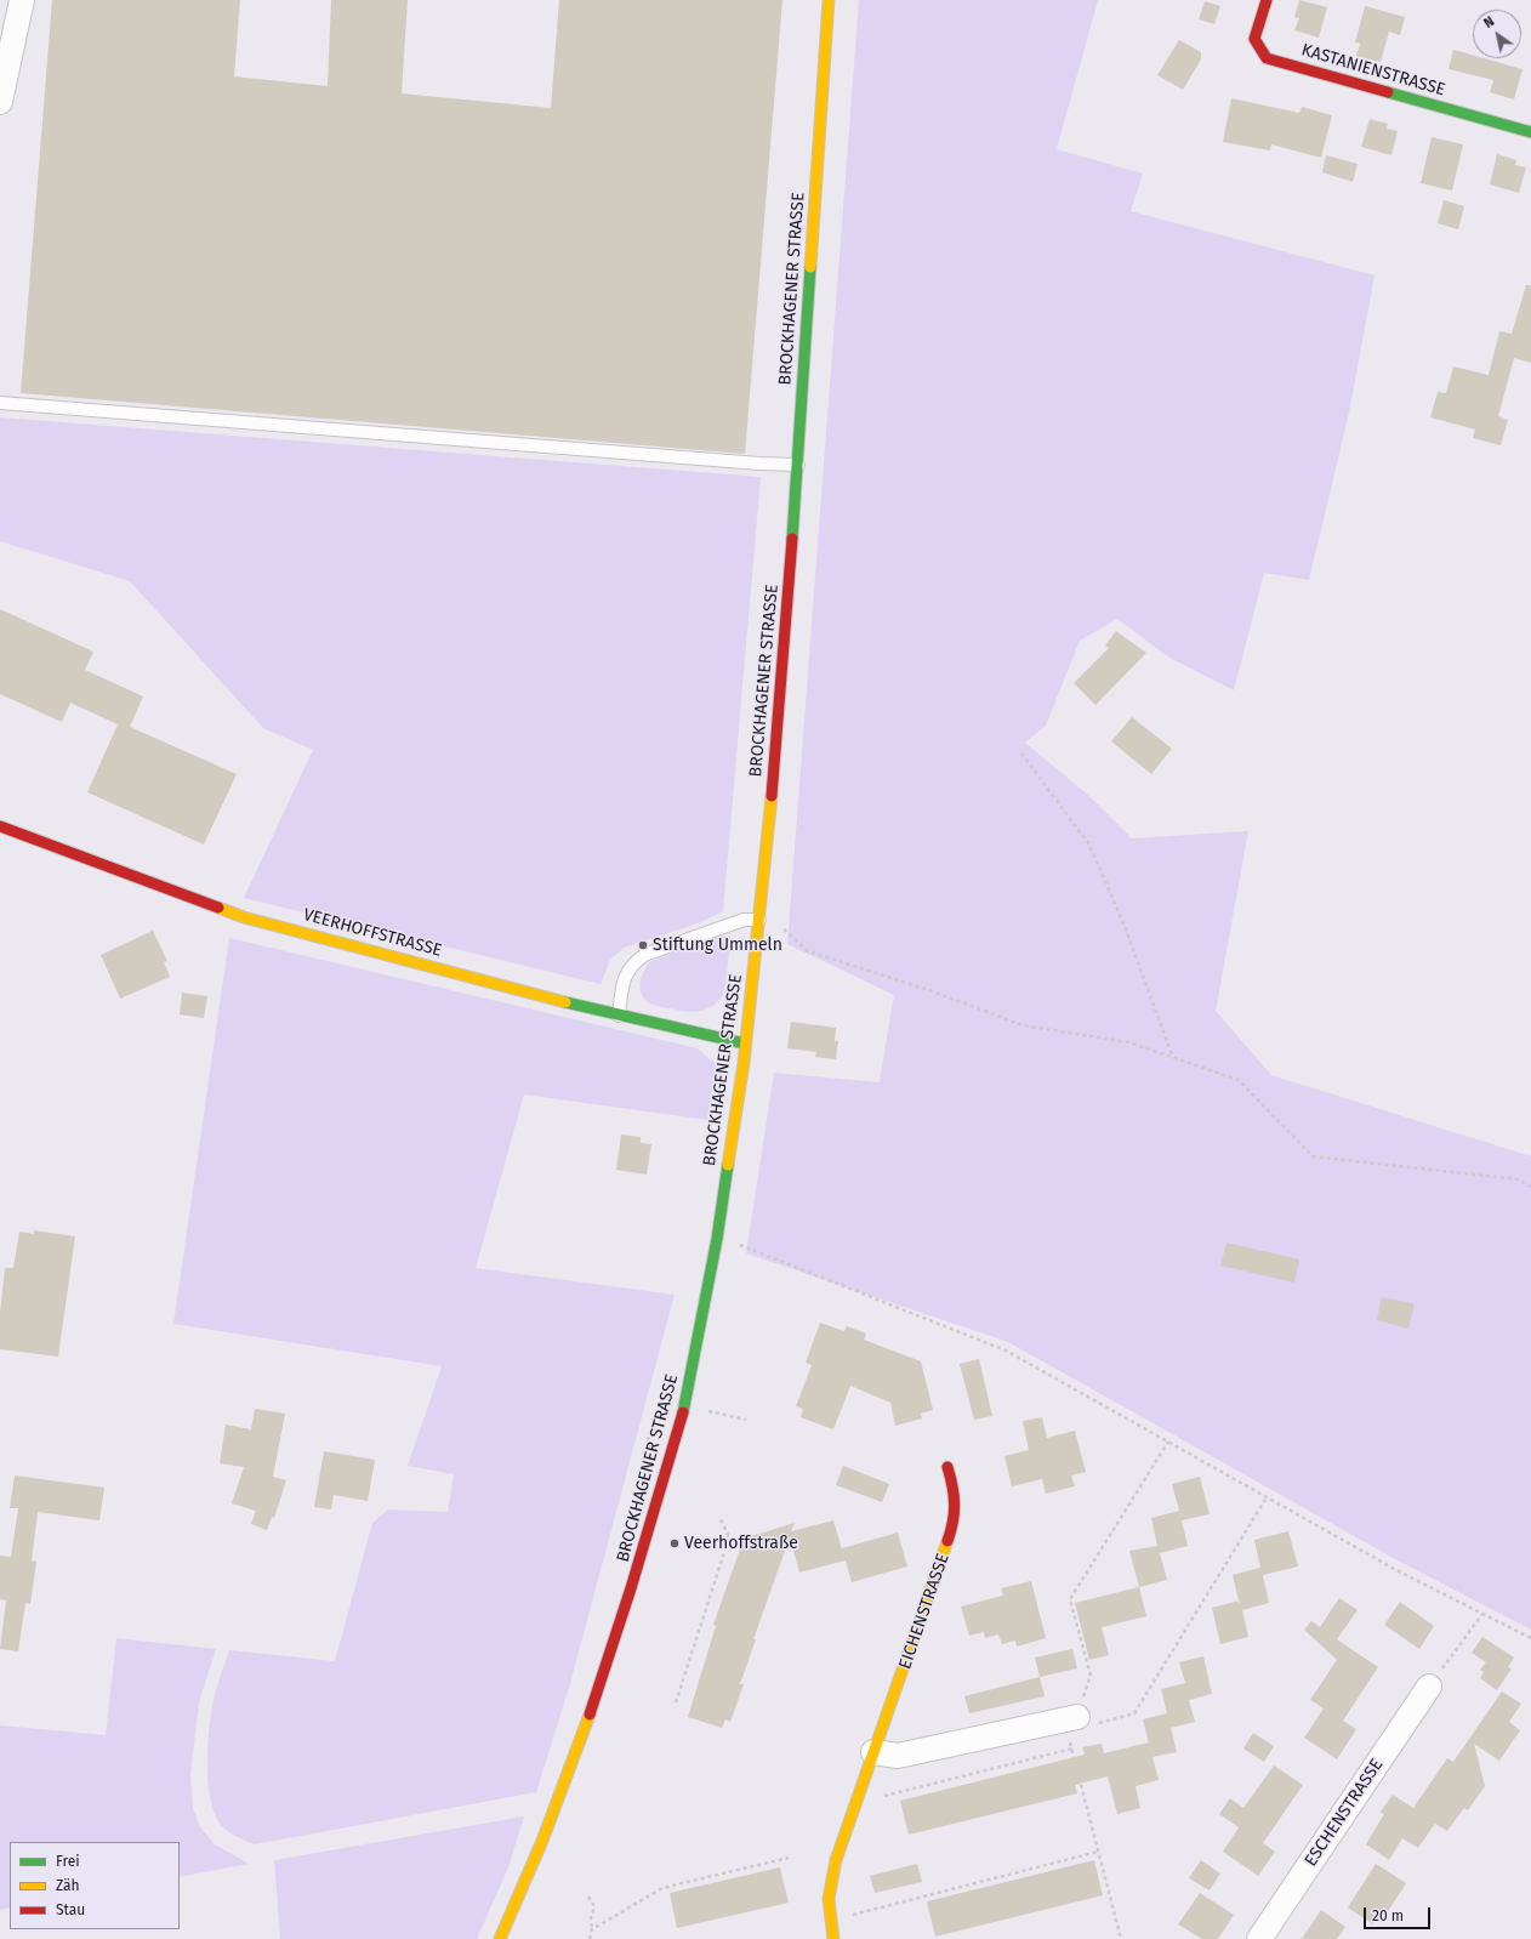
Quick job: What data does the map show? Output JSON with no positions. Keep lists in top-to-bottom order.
{
  "streets": {
    "main road": [
      "KASTANIENSTRASSE",
      "BROCKHAGENER STRASSE",
      "VEERHOFFSTRASSE",
      "EICHENSTRASSE"
    ],
    "street": ["ESCHENSTRASSE"]
  },
  "crossings": [
    ["BROCKHAGENER STRASSE", "VEERHOFFSTRASSE"]
  ],
  "places": ["Stiftung Ummeln", "Veerhoffstraße"],
  "legend": ["Frei", "Zäh", "Stau"],
  "scale_bar": "20 m",
  "north": "top left"
}
